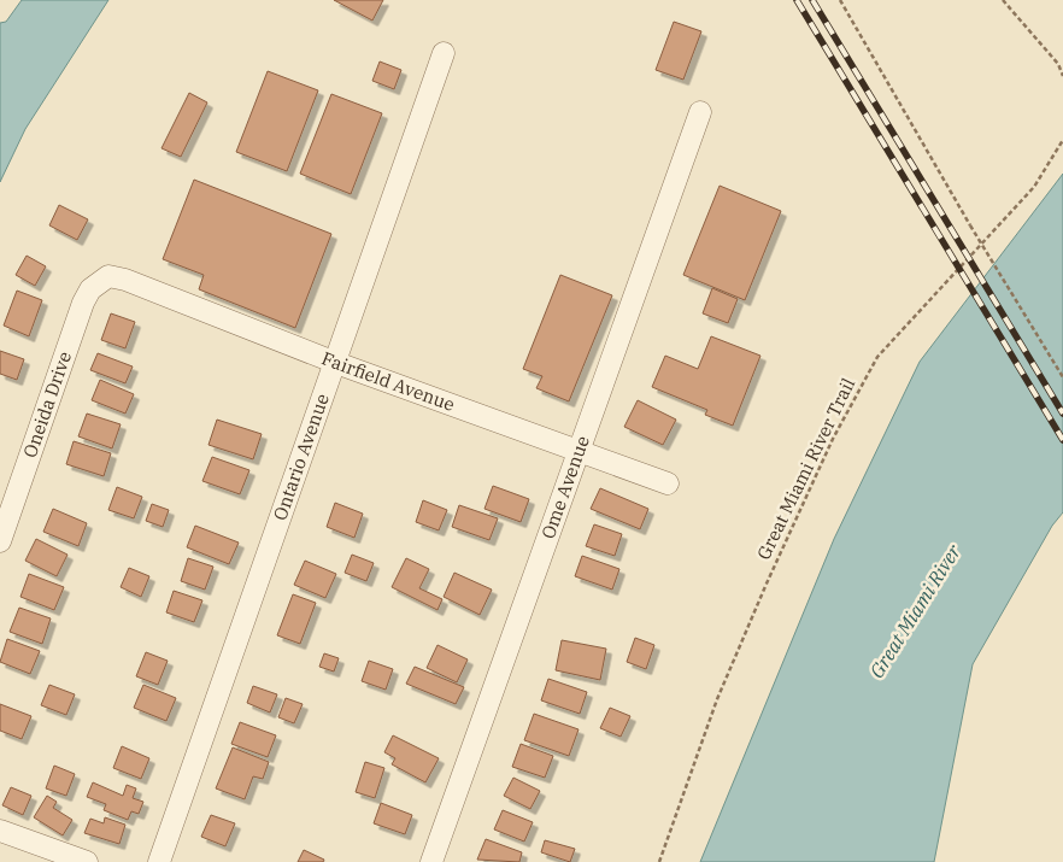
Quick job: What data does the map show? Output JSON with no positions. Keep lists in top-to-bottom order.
{
  "streets": {
    "street": [
      "Fairfield Avenue",
      "Oneida Drive",
      "Ontario Avenue",
      "Ome Avenue"
    ],
    "path": ["Great Miami River Trail"]
  },
  "crossings": [
    ["Fairfield Avenue", "Oneida Drive"],
    ["Fairfield Avenue", "Ontario Avenue"],
    ["Fairfield Avenue", "Ome Avenue"]
  ],
  "water": ["Great Miami River"]
}
